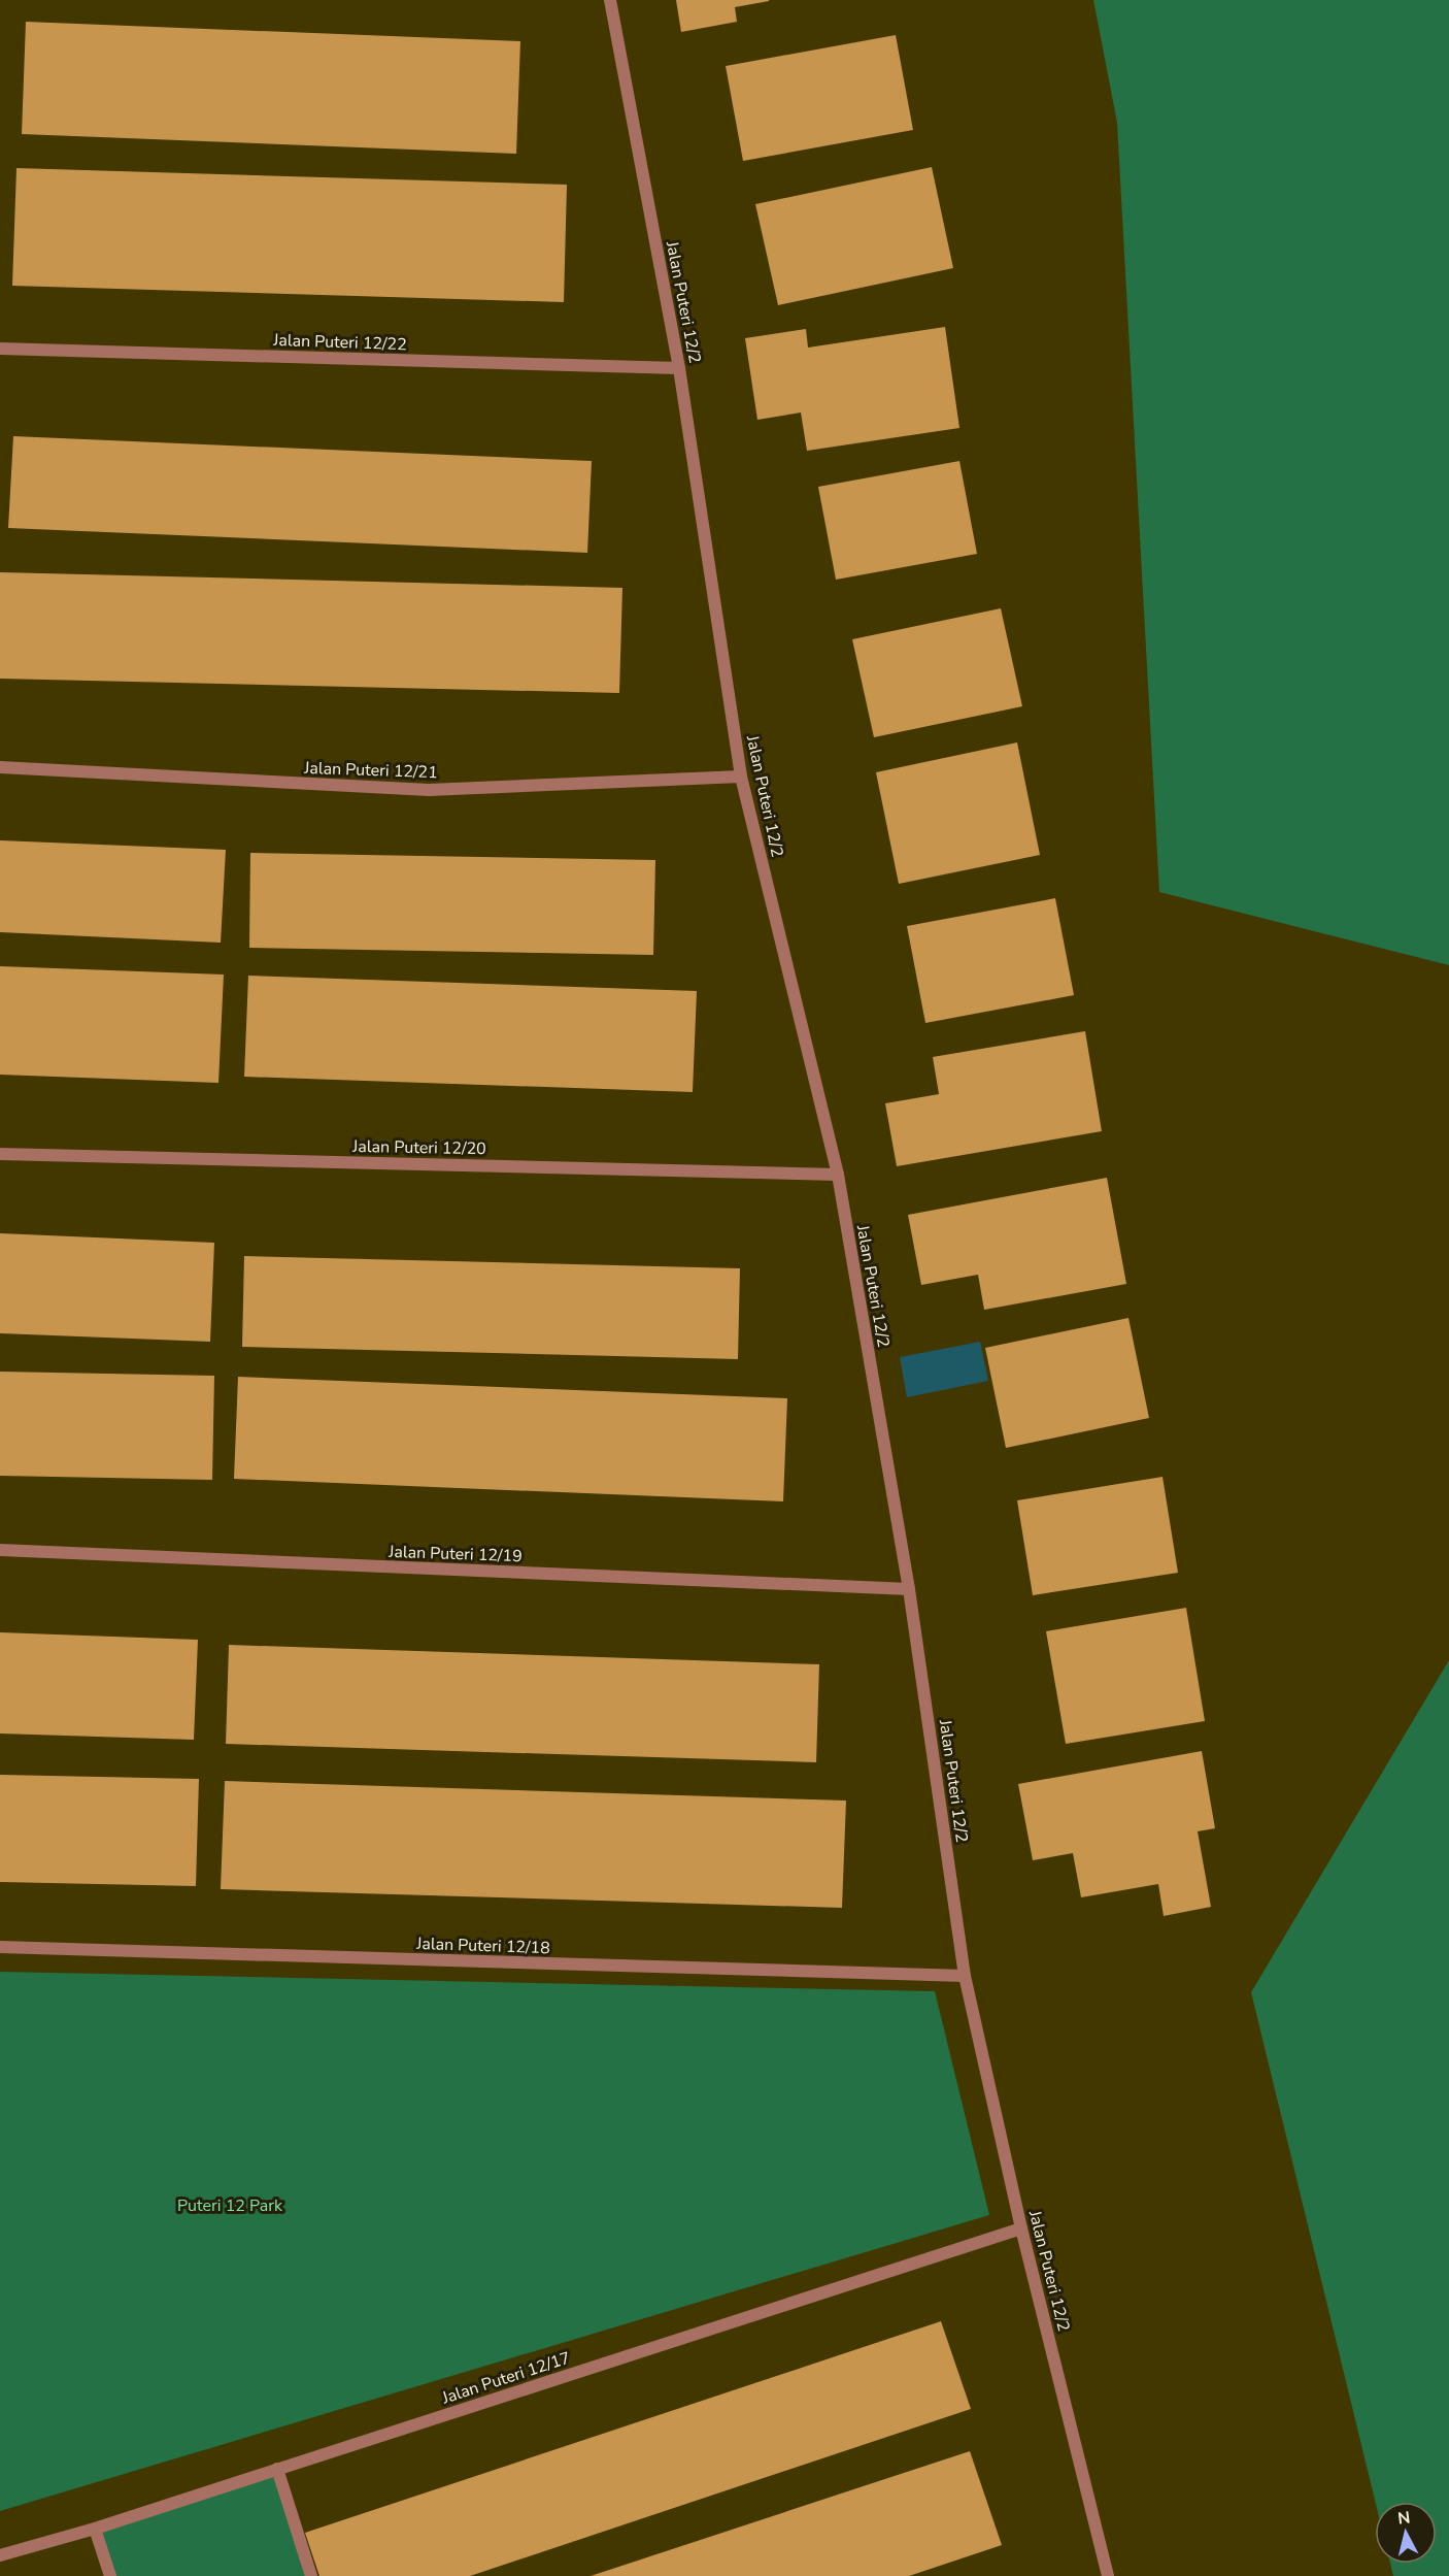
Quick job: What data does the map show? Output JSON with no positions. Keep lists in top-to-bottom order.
{
  "streets": {
    "street": [
      "Jalan Puteri 12/2",
      "Jalan Puteri 12/22",
      "Jalan Puteri 12/21",
      "Jalan Puteri 12/20",
      "Jalan Puteri 12/19",
      "Jalan Puteri 12/18",
      "Jalan Puteri 12/17"
    ]
  },
  "crossings": [
    ["Jalan Puteri 12/2", "Jalan Puteri 12/22"],
    ["Jalan Puteri 12/2", "Jalan Puteri 12/21"],
    ["Jalan Puteri 12/2", "Jalan Puteri 12/20"],
    ["Jalan Puteri 12/2", "Jalan Puteri 12/19"],
    ["Jalan Puteri 12/2", "Jalan Puteri 12/18"],
    ["Jalan Puteri 12/2", "Jalan Puteri 12/17"]
  ],
  "parks": ["Puteri 12 Park"],
  "north": "top"
}
